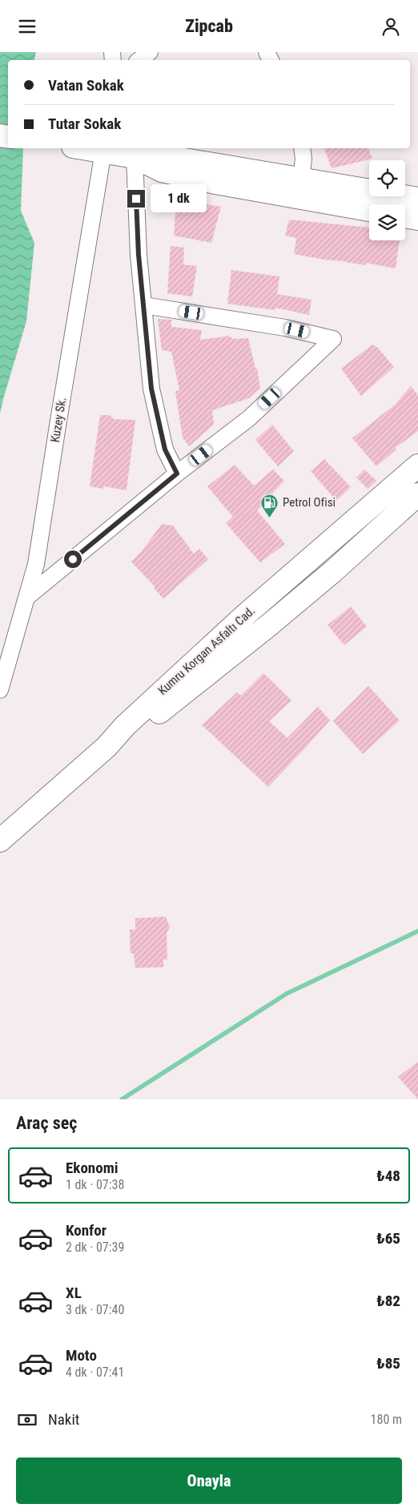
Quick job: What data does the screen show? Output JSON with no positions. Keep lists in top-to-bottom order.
{
  "streets": {
    "main road": ["Kumru Korgan Asfaltı Cad."],
    "street": ["Kuzey Sk."]
  },
  "places": {
    "fuel station": ["Petrol Ofisi"]
  },
  "page": {
    "header": "Zipcab",
    "banner": ["Vatan Sokak", "Tutar Sokak"],
    "bubble": "1 dk",
    "heading": "Araç seç",
    "list": [
      {
        "name": "Ekonomi",
        "note": "1 dk · 07:38",
        "value": "₺48"
      },
      {
        "name": "Konfor",
        "note": "2 dk · 07:39",
        "value": "₺65"
      },
      {
        "name": "XL",
        "note": "3 dk · 07:40",
        "value": "₺82"
      },
      {
        "name": "Moto",
        "note": "4 dk · 07:41",
        "value": "₺85"
      }
    ],
    "pay": ["Nakit", "180 m"],
    "buttons": "Onayla"
  }
}
